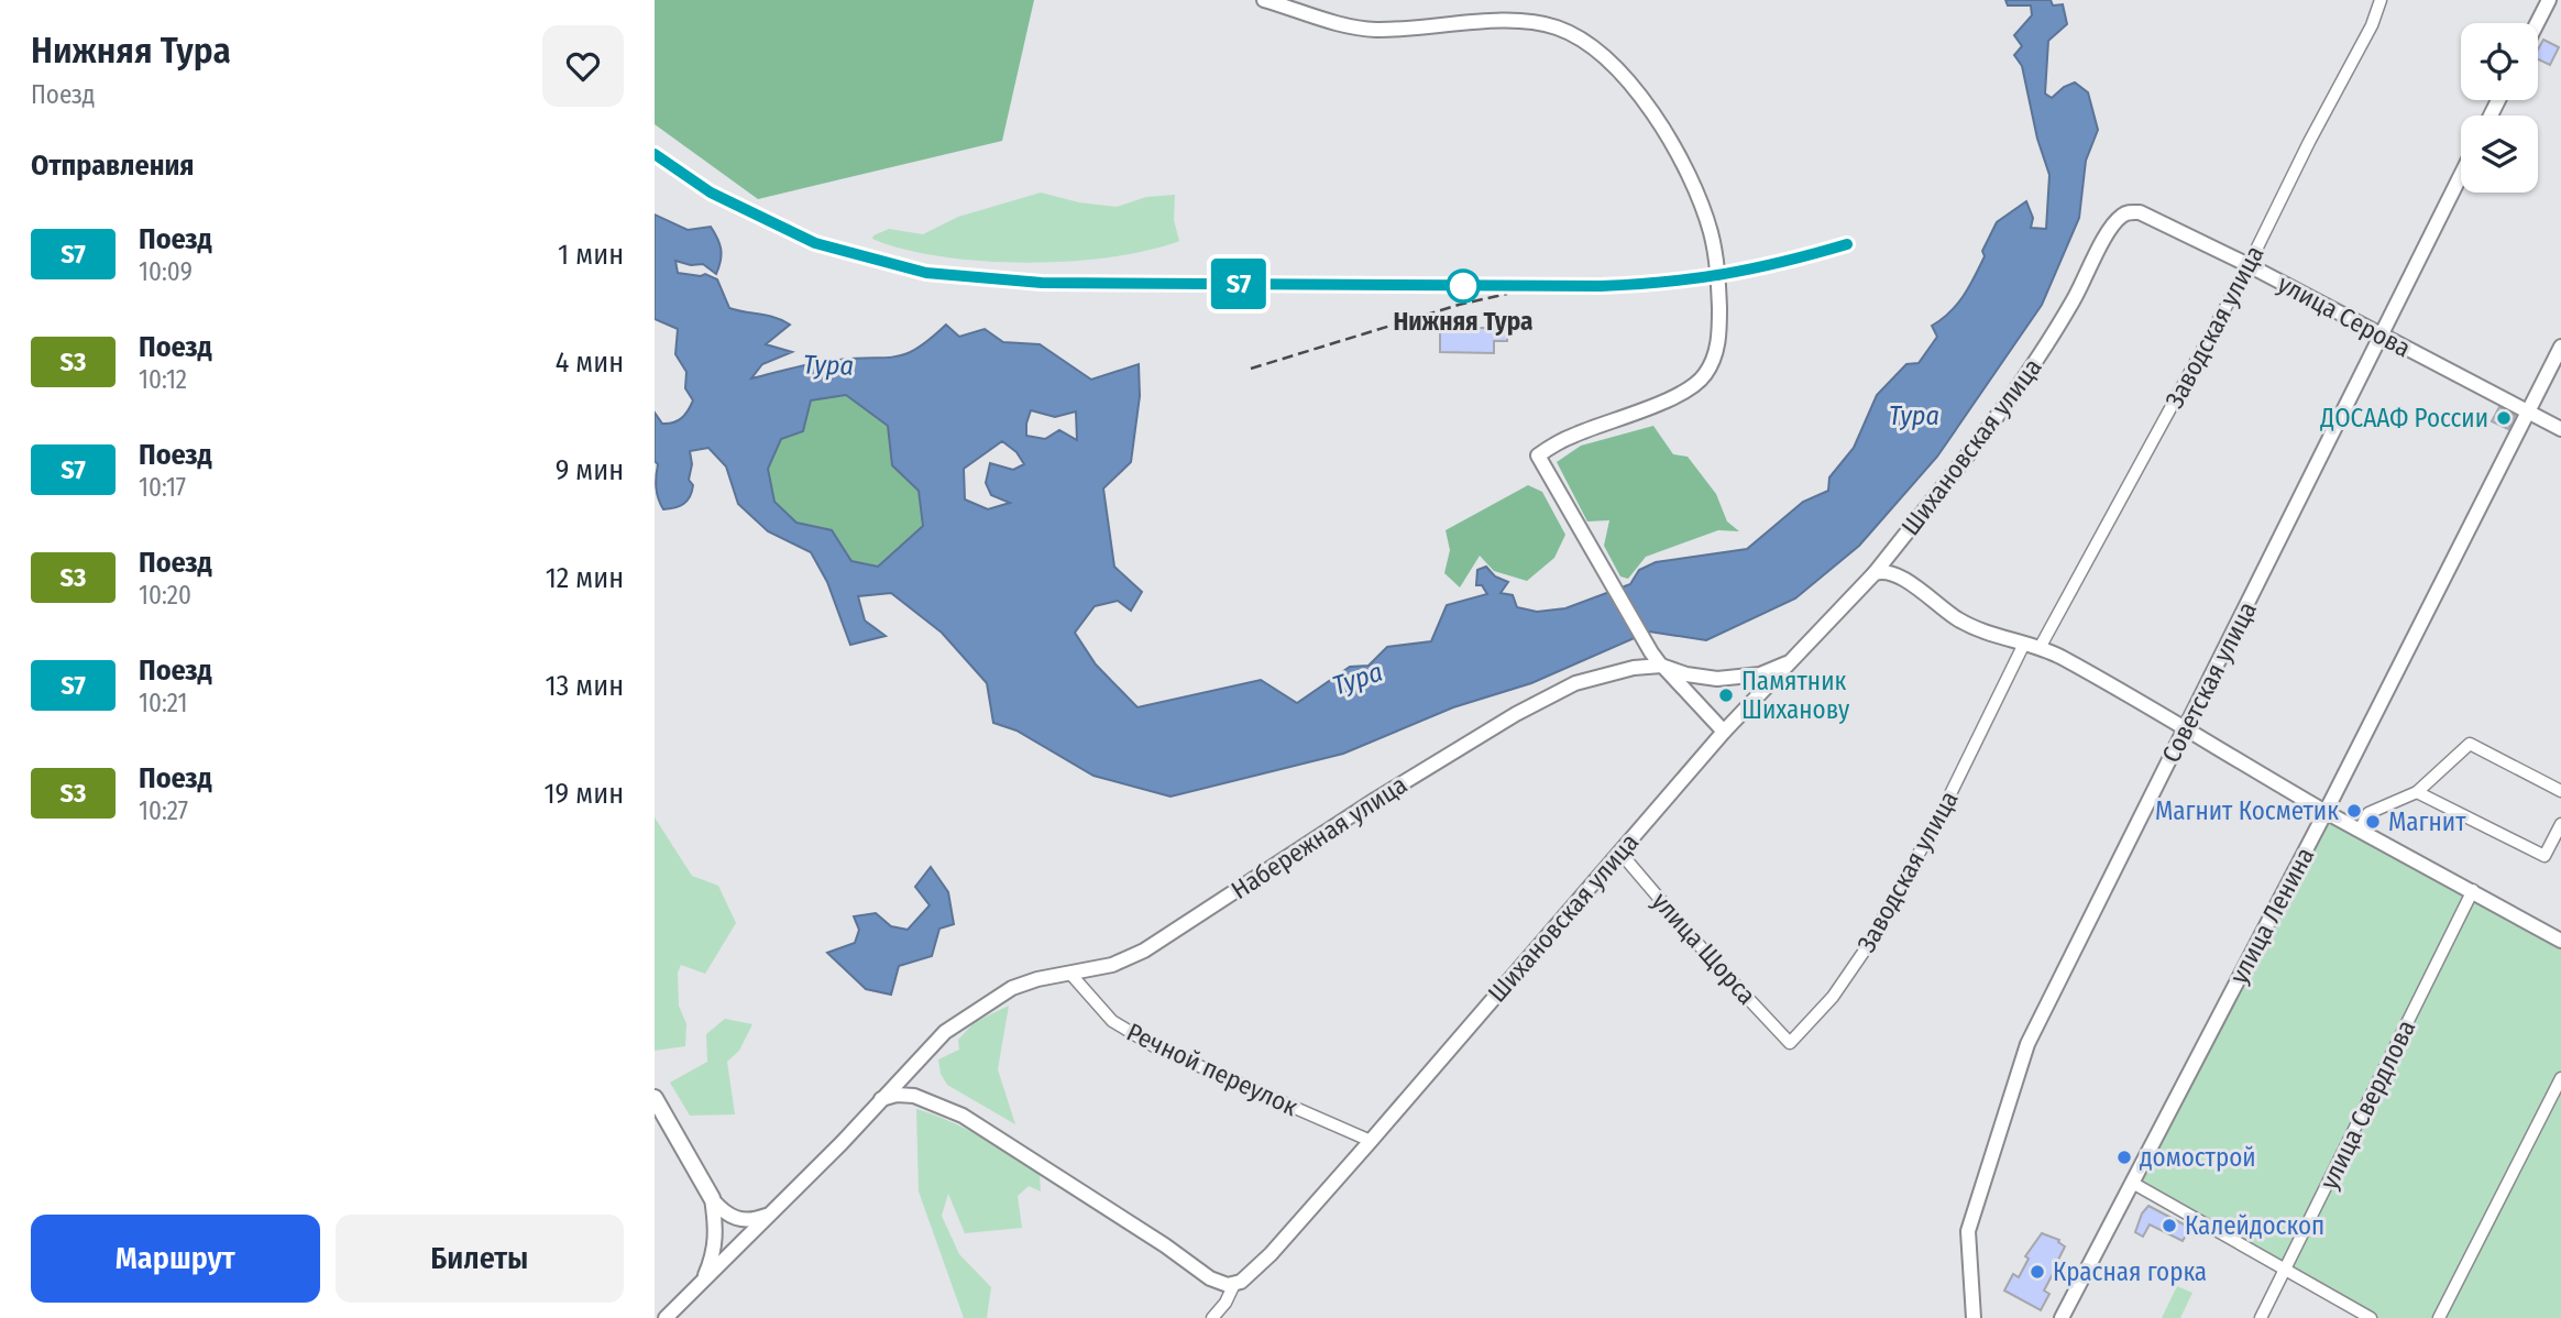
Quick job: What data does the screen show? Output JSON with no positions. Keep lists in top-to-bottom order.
{
  "streets": {
    "main road": [
      "улица Серова",
      "Шихановская улица",
      "Советская улица",
      "Набережная улица",
      "улица Ленина"
    ],
    "street": [
      "Заводская улица",
      "улица Щорса",
      "Речной переулок",
      "улица Свердлова"
    ]
  },
  "crossings": [
    ["улица Серова", "Заводская улица"],
    ["улица Серова", "Шихановская улица"],
    ["улица Серова", "Советская улица"],
    ["улица Серова", "улица Ленина"],
    ["Заводская улица", "улица Щорса"],
    ["Шихановская улица", "Набережная улица"],
    ["Шихановская улица", "улица Щорса"],
    ["Шихановская улица", "Речной переулок"],
    ["Набережная улица", "Речной переулок"]
  ],
  "water": ["Тура"],
  "places": [
    "Нижняя Тура",
    "ДОСААФ России",
    "Памятник Шиханову",
    "Магнит Косметик",
    "Магнит",
    "домострой",
    "Калейдоскоп",
    "Красная горка"
  ],
  "page": {
    "heading": [
      ["Нижняя Тура", "Поезд"],
      "Отправления"
    ],
    "on_map": "S7",
    "list": [
      {
        "mark": "S7",
        "name": "Поезд",
        "note": "10:09",
        "value": "1 мин"
      },
      {
        "mark": "S3",
        "name": "Поезд",
        "note": "10:12",
        "value": "4 мин"
      },
      {
        "mark": "S7",
        "name": "Поезд",
        "note": "10:17",
        "value": "9 мин"
      },
      {
        "mark": "S3",
        "name": "Поезд",
        "note": "10:20",
        "value": "12 мин"
      },
      {
        "mark": "S7",
        "name": "Поезд",
        "note": "10:21",
        "value": "13 мин"
      },
      {
        "mark": "S3",
        "name": "Поезд",
        "note": "10:27",
        "value": "19 мин"
      }
    ],
    "buttons": ["Маршрут", "Билеты"]
  }
}
